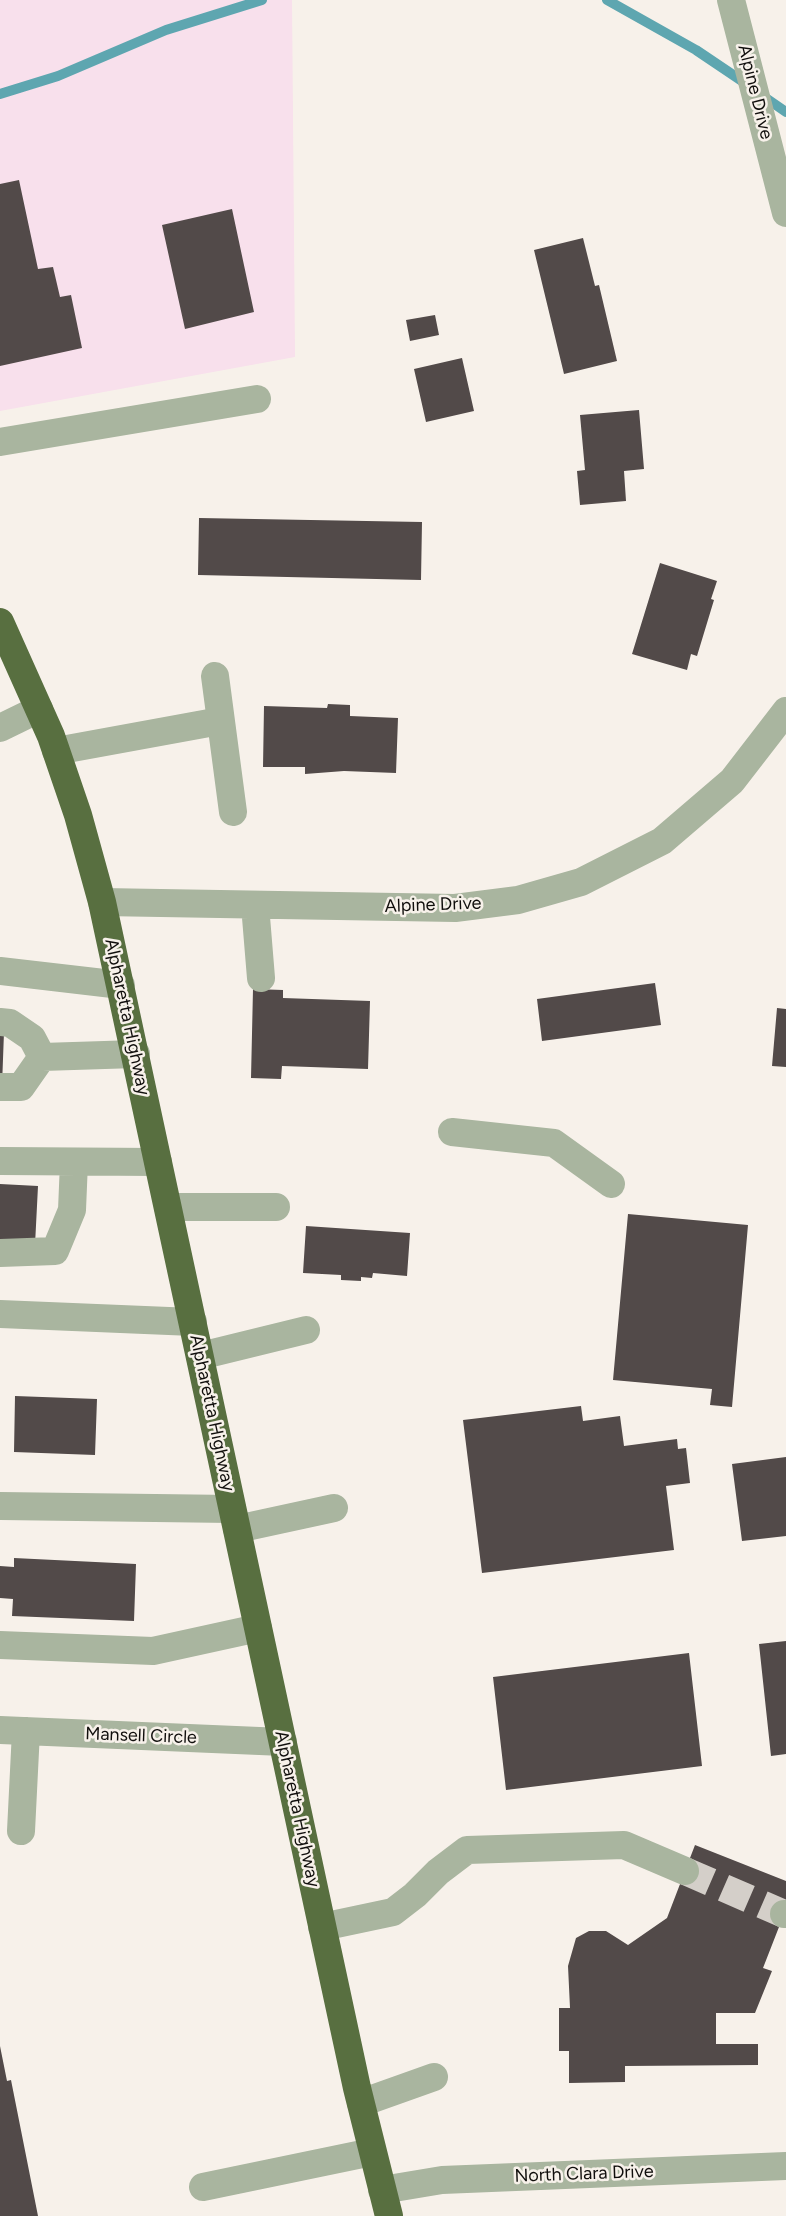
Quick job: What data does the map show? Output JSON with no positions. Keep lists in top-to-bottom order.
{
  "streets": {
    "highway": ["Alpharetta Highway"],
    "street": ["Alpine Drive", "Mansell Circle", "North Clara Drive"]
  },
  "crossings": [
    ["Alpine Drive", "Alpharetta Highway"],
    ["Alpharetta Highway", "Mansell Circle"],
    ["Alpharetta Highway", "North Clara Drive"]
  ]
}
